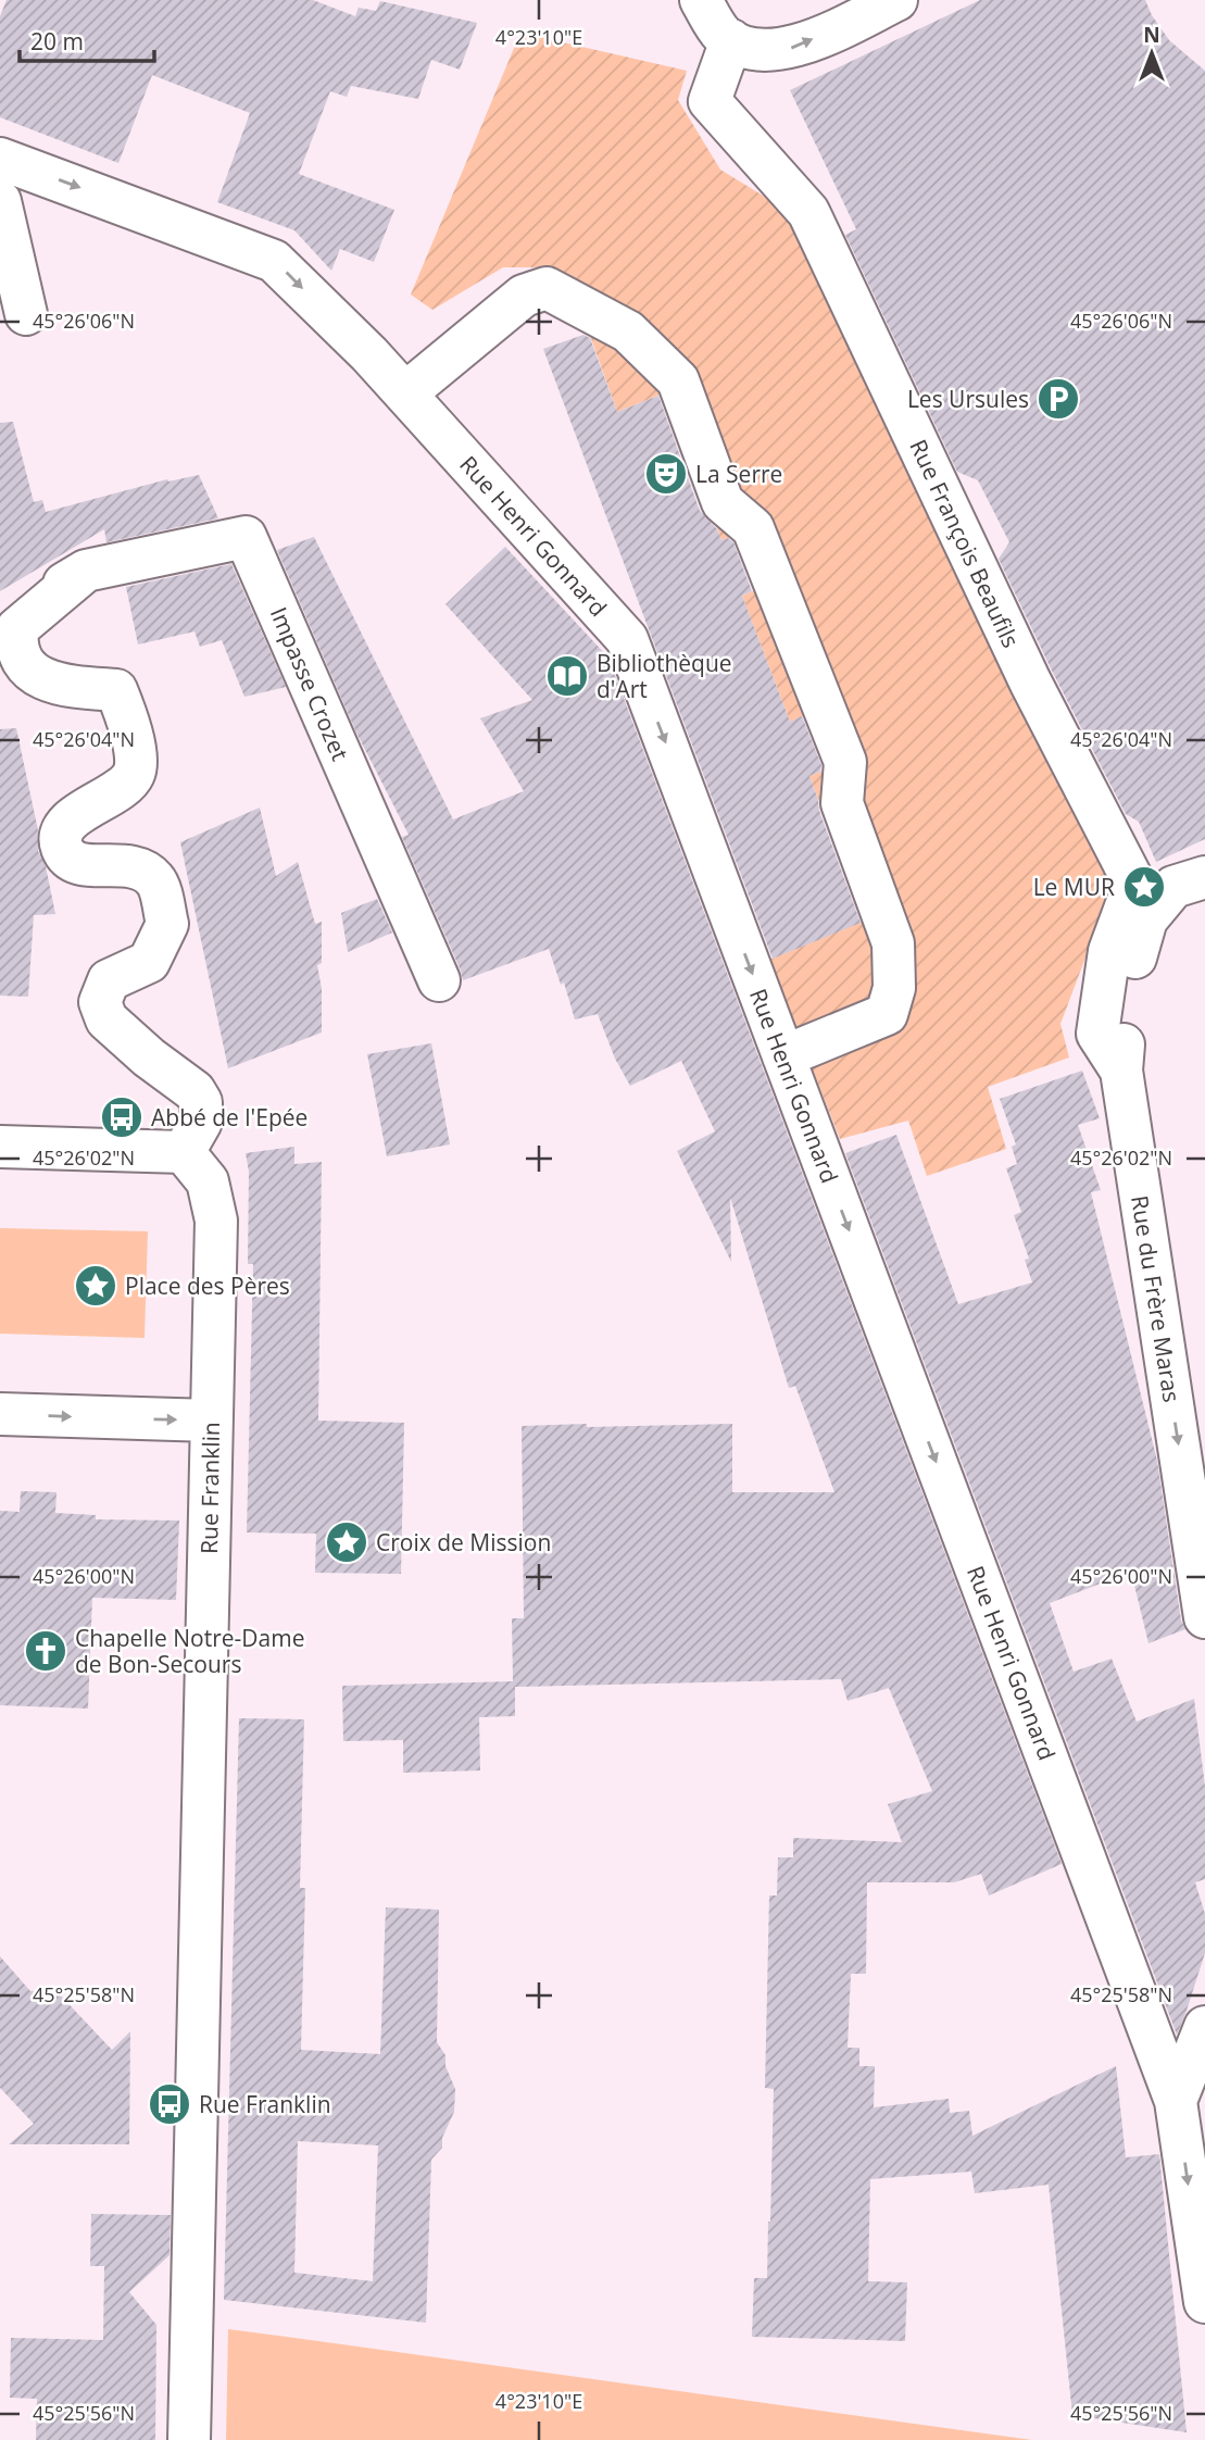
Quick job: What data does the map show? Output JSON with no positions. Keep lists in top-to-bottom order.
{
  "streets": {
    "street": [
      "Rue Henri Gonnard",
      "Rue François Beaufils",
      "Impasse Crozet",
      "Rue du Frère Maras",
      "Rue Franklin"
    ]
  },
  "crossings": [
    ["Rue François Beaufils", "Rue du Frère Maras"]
  ],
  "one_way": ["Rue Henri Gonnard", "Rue du Frère Maras"],
  "places": {
    "parking": ["Les Ursules"],
    "theatre": ["La Serre"],
    "library": ["Bibliothèque d'Art"],
    "place": ["Le MUR", "Place des Pères", "Croix de Mission"],
    "bus stop": ["Abbé de l'Epée", "Rue Franklin"],
    "church": ["Chapelle Notre-Dame de Bon-Secours"]
  },
  "scale_bar": "20 m",
  "north": "top",
  "coordinates": [
    "4°23'10\"E",
    "45°26'06\"N",
    "45°26'04\"N",
    "45°26'02\"N",
    "45°26'00\"N",
    "45°25'58\"N",
    "45°25'56\"N"
  ]
}
